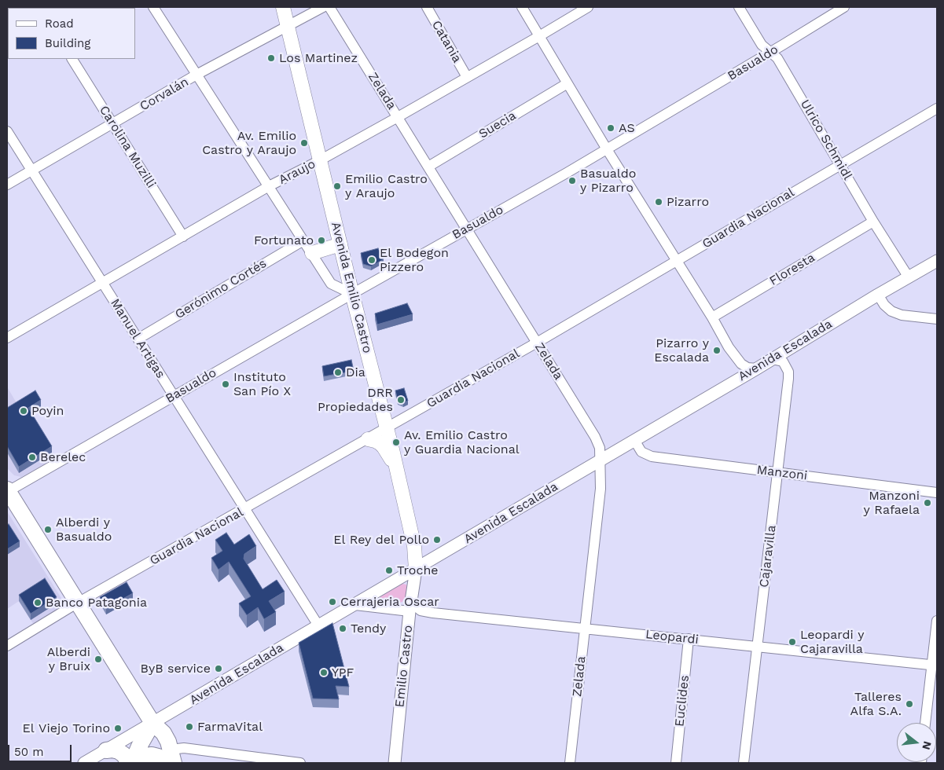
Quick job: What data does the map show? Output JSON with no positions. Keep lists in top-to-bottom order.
{
  "streets": {
    "main road": ["Avenida Emilio Castro"],
    "street": [
      "Catania",
      "Basualdo",
      "Zelada",
      "Corvalán",
      "Suecia",
      "Ulrico Schmidl",
      "Carolina Muzilli",
      "Araujo",
      "Guardia Nacional",
      "Floresta",
      "Gerónimo Cortés",
      "Manuel Artigas",
      "Avenida Escalada",
      "Manzoni",
      "Cajaravilla",
      "Leopardi",
      "Emilio Castro",
      "Euclides"
    ]
  },
  "crossings": [
    ["Catania", "Araujo"],
    ["Basualdo", "Zelada"],
    ["Basualdo", "Ulrico Schmidl"],
    ["Basualdo", "Avenida Emilio Castro"],
    ["Basualdo", "Manuel Artigas"],
    ["Zelada", "Suecia"],
    ["Zelada", "Araujo"],
    ["Zelada", "Guardia Nacional"],
    ["Zelada", "Avenida Escalada"],
    ["Zelada", "Leopardi"],
    ["Corvalán", "Carolina Muzilli"],
    ["Corvalán", "Avenida Emilio Castro"],
    ["Corvalán", "Manuel Artigas"],
    ["Ulrico Schmidl", "Guardia Nacional"],
    ["Ulrico Schmidl", "Floresta"],
    ["Ulrico Schmidl", "Avenida Escalada"],
    ["Carolina Muzilli", "Araujo"],
    ["Araujo", "Avenida Emilio Castro"],
    ["Araujo", "Manuel Artigas"],
    ["Guardia Nacional", "Avenida Emilio Castro"],
    ["Guardia Nacional", "Manuel Artigas"],
    ["Avenida Emilio Castro", "Avenida Escalada"],
    ["Avenida Emilio Castro", "Emilio Castro"],
    ["Gerónimo Cortés", "Manuel Artigas"],
    ["Manuel Artigas", "Avenida Escalada"],
    ["Avenida Escalada", "Manzoni"],
    ["Avenida Escalada", "Cajaravilla"],
    ["Avenida Escalada", "Emilio Castro"],
    ["Manzoni", "Cajaravilla"],
    ["Cajaravilla", "Leopardi"],
    ["Leopardi", "Emilio Castro"],
    ["Leopardi", "Euclides"]
  ],
  "places": [
    "Los Martinez",
    "AS",
    "Av. Emilio Castro y Araujo",
    "Basualdo y Pizarro",
    "Emilio Castro y Araujo",
    "Pizarro",
    "Fortunato",
    "El Bodegon Pizzero",
    "Pizarro y Escalada",
    "Dia",
    "Instituto San Pío X",
    "DRR Propiedades",
    "Poyin",
    "Av. Emilio Castro y Guardia Nacional",
    "Berelec",
    "Manzoni y Rafaela",
    "Alberdi y Basualdo",
    "El Rey del Pollo",
    "Troche",
    "Cerrajeria Oscar",
    "Banco Patagonia",
    "Tendy",
    "Leopardi y Cajaravilla",
    "Alberdi y Bruix",
    "ByB service",
    "YPF",
    "Talleres Alfa S.A.",
    "FarmaVital",
    "El Viejo Torino"
  ],
  "legend": ["Road", "Building"],
  "scale_bar": "50 m",
  "north": "right"
}
